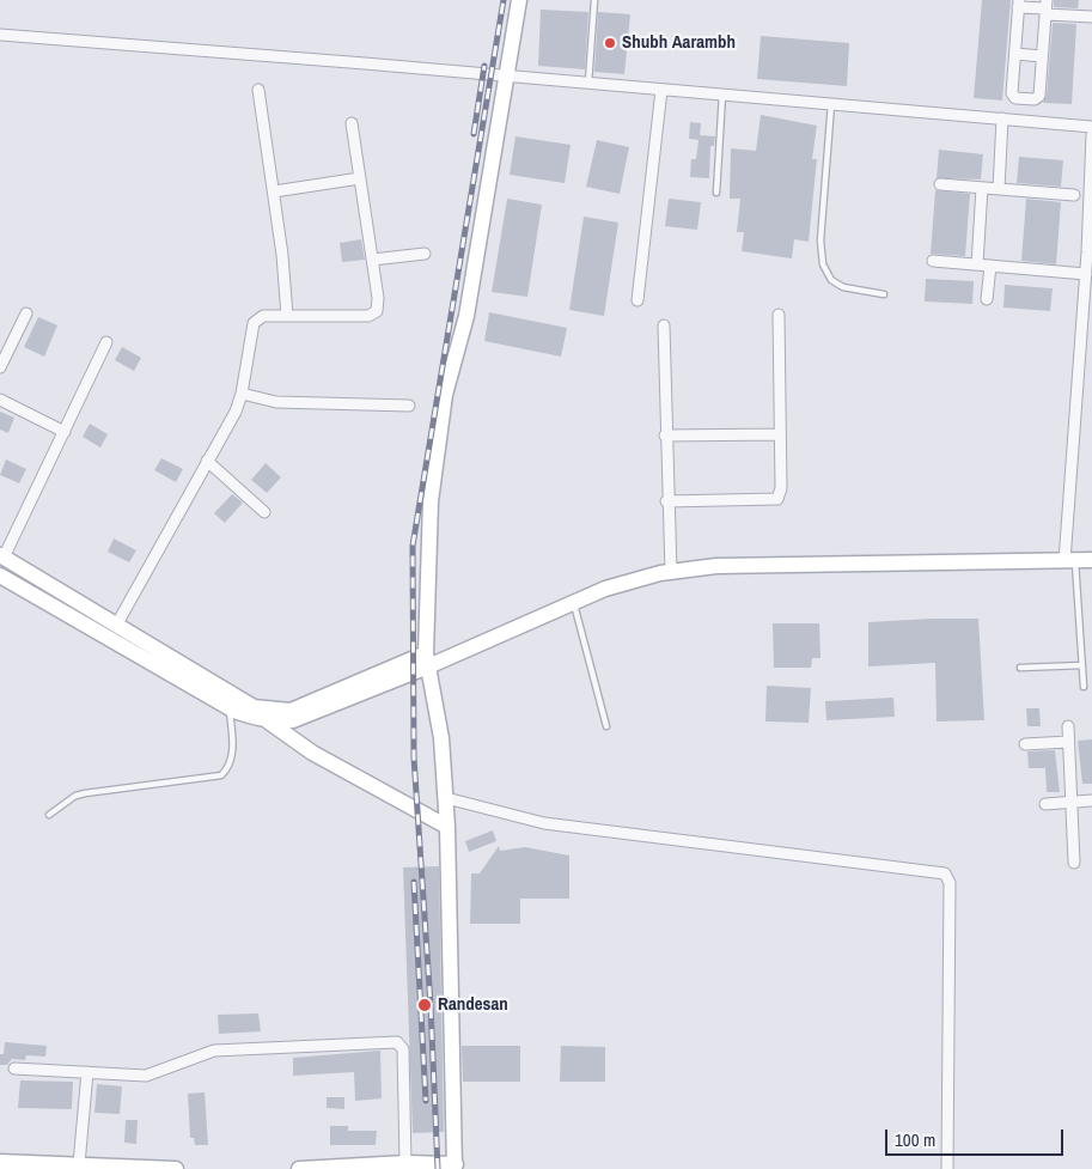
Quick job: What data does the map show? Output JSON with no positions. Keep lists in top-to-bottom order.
{
  "places": ["Shubh Aarambh", "Randesan"],
  "scale_bar": "100 m"
}
